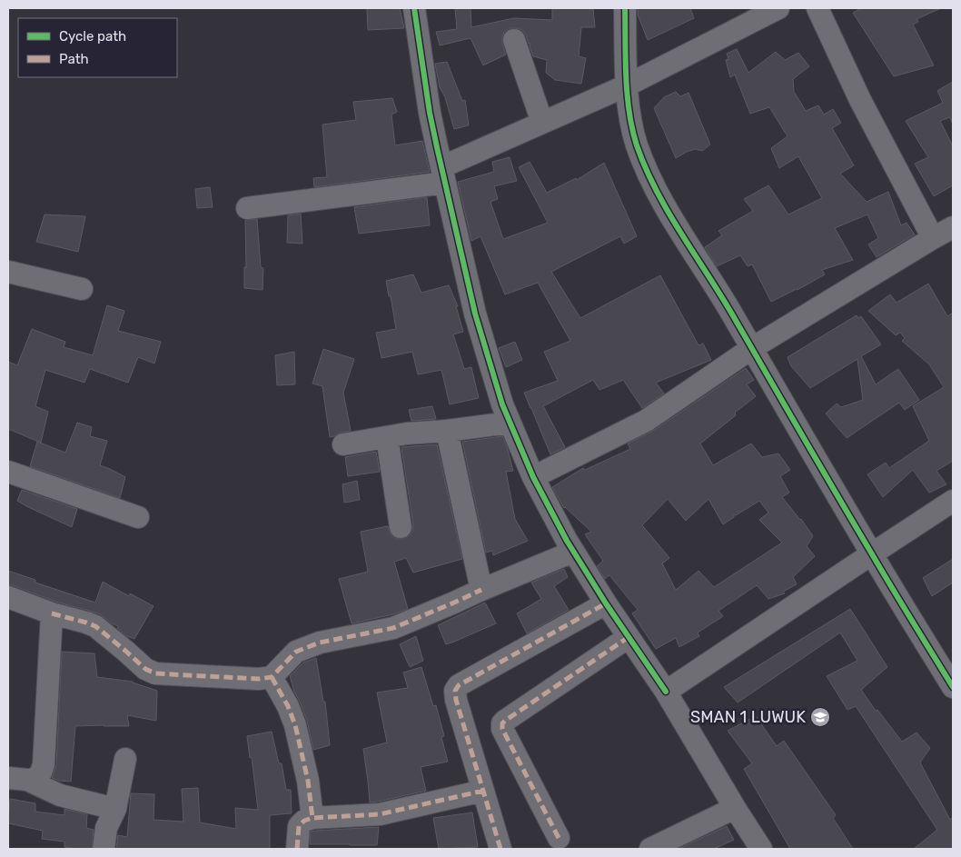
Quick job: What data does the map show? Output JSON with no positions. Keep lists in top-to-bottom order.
{
  "places": {
    "school or university": ["SMAN 1 LUWUK"]
  },
  "legend": ["Cycle path", "Path"]
}
